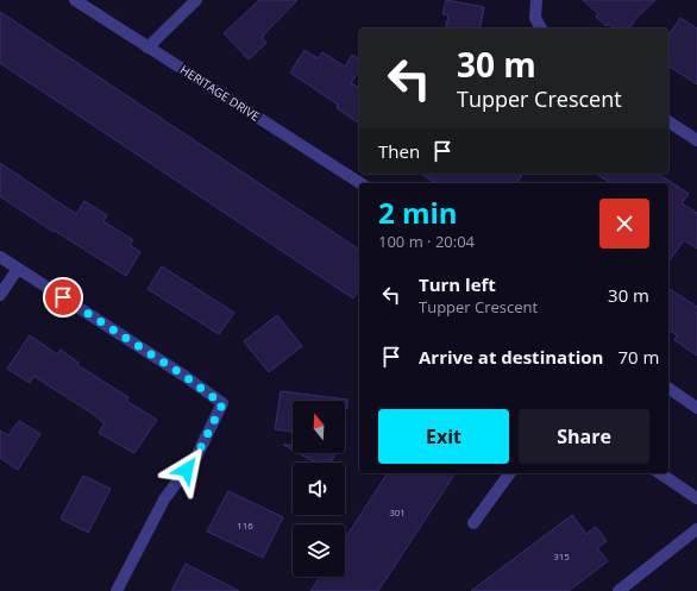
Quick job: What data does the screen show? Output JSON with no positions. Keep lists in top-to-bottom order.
{
  "streets": {
    "street": ["HERITAGE DRIVE"]
  },
  "house_numbers": ["301", "116", "315"],
  "north": "top",
  "page": {
    "turn": ["30 m", "Tupper Crescent"],
    "then": "Then",
    "heading": ["2 min", "100 m · 20:04"],
    "list": [
      {
        "name": "Turn left",
        "note": "Tupper Crescent",
        "value": "30 m"
      },
      {
        "name": "Arrive at destination",
        "value": "70 m"
      }
    ],
    "buttons": ["Exit", "Share"]
  }
}
